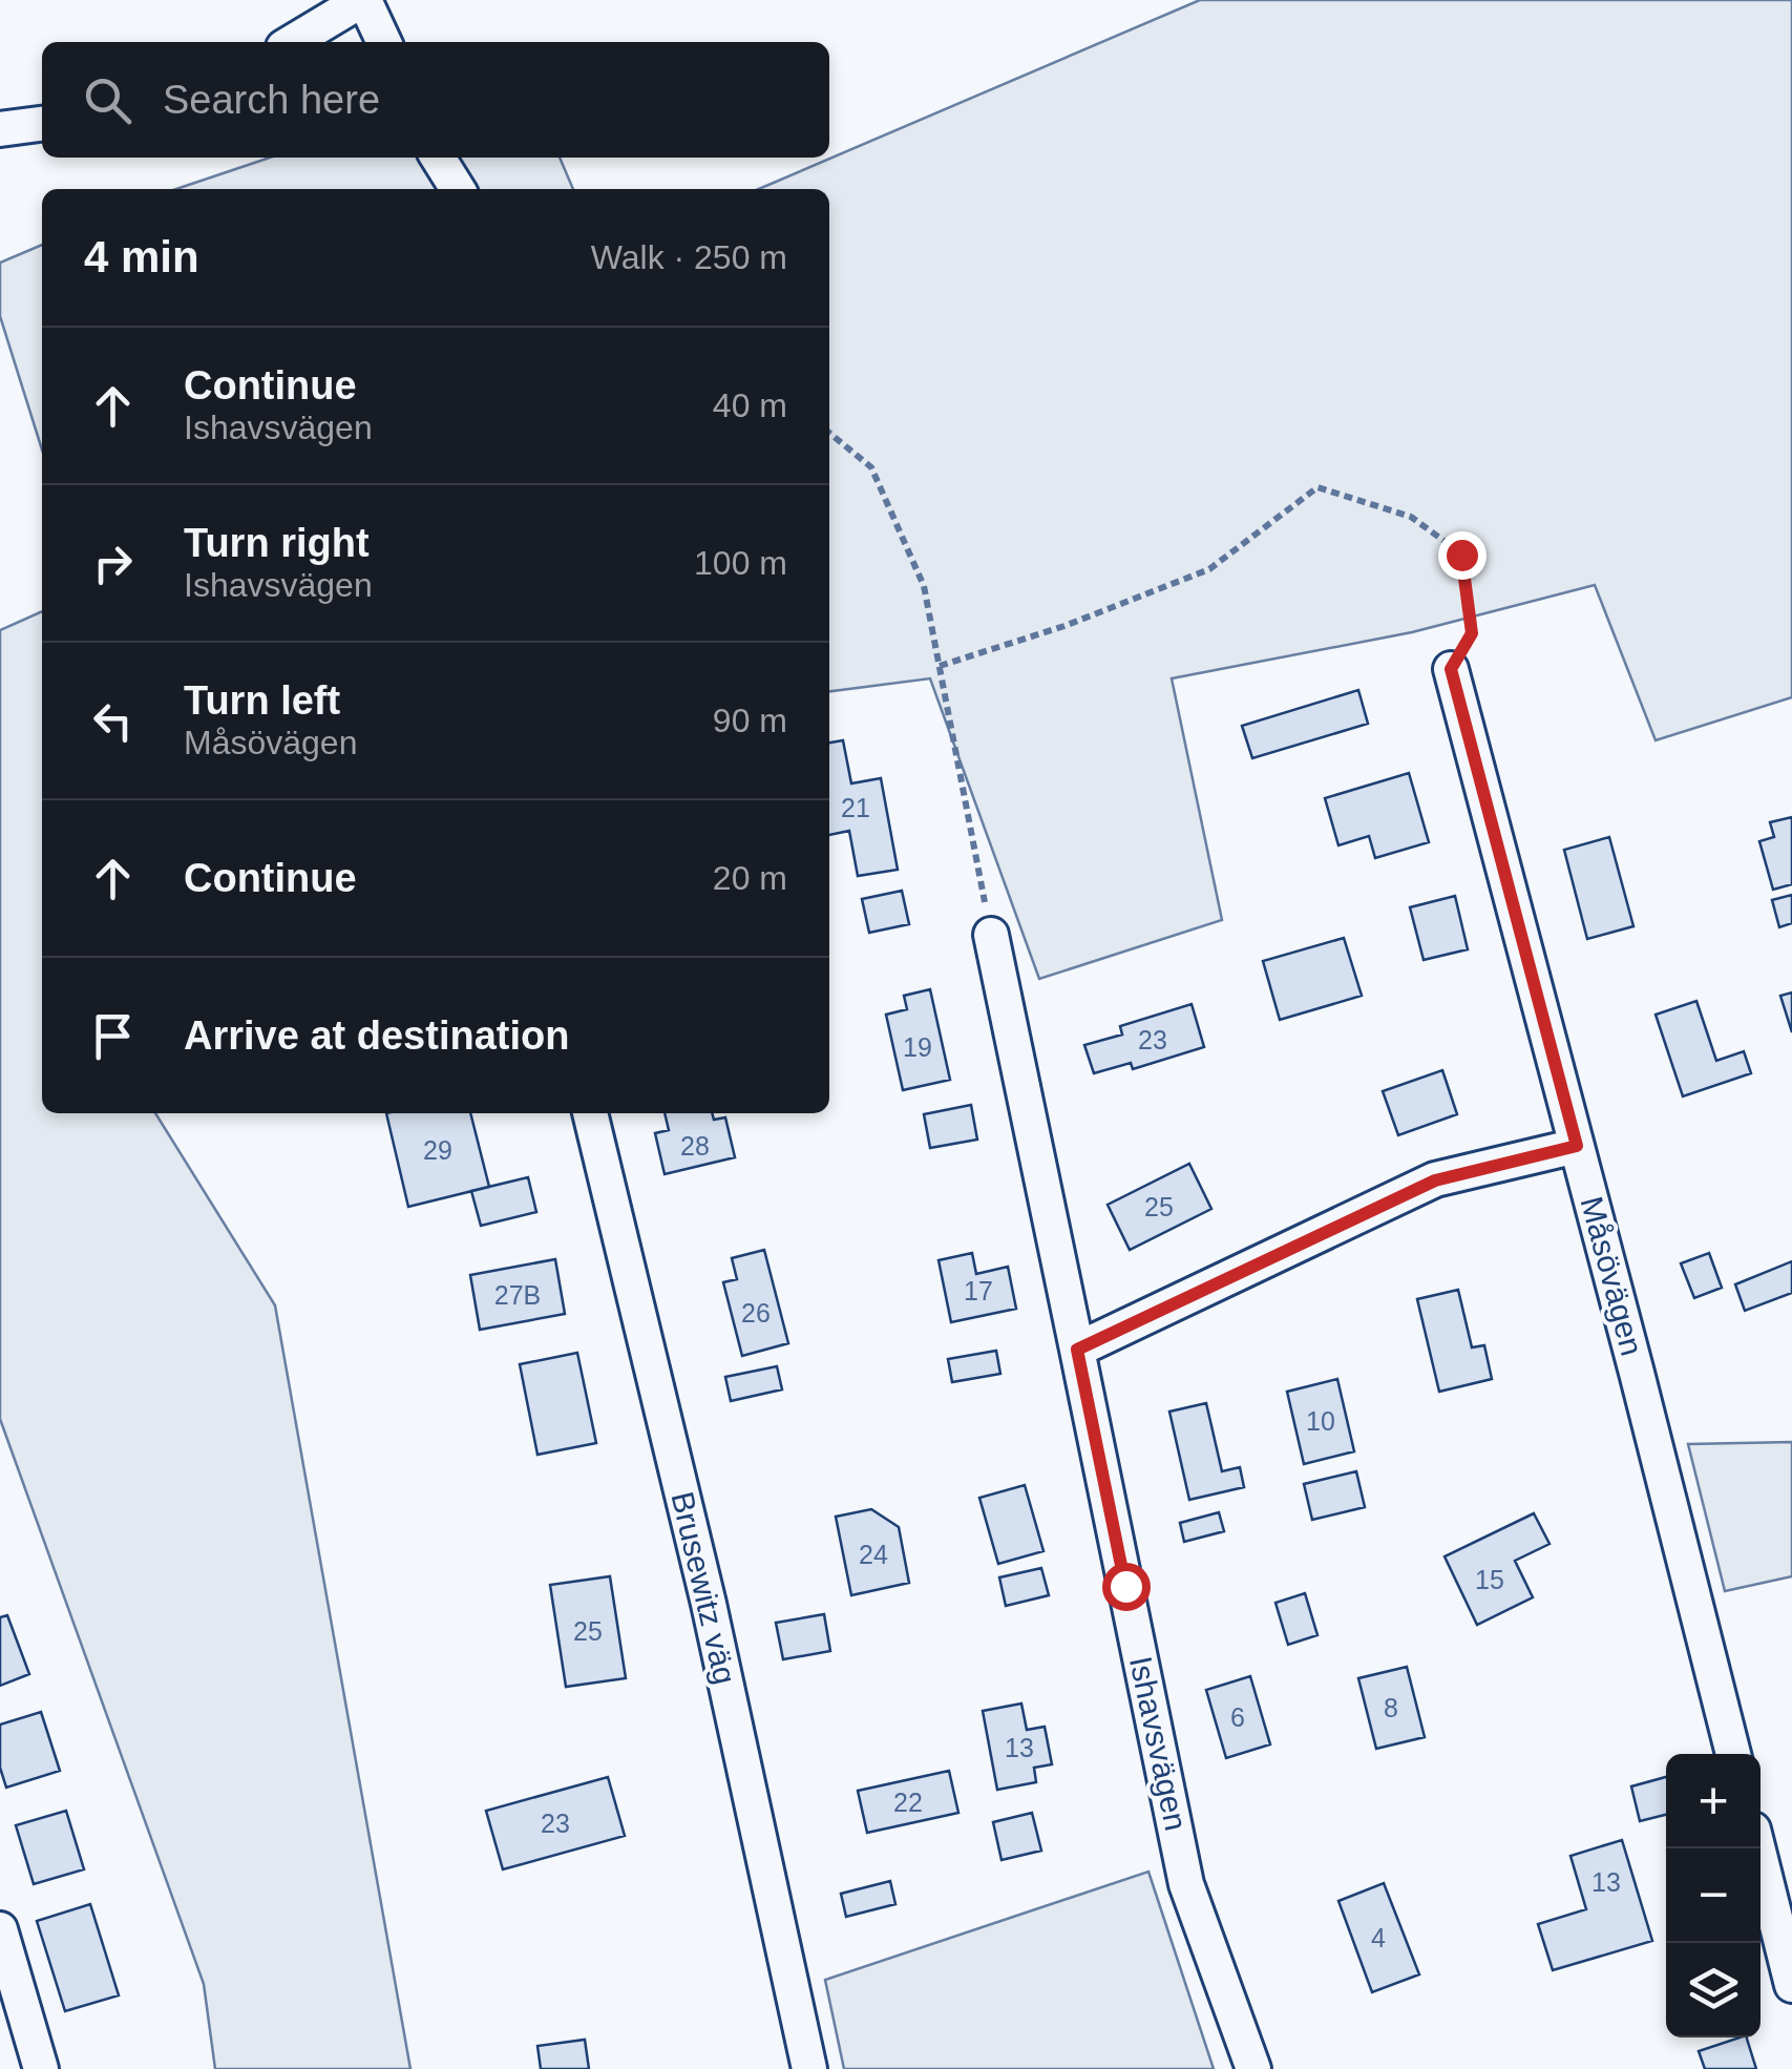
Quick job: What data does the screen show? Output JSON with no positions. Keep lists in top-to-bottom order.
{
  "streets": {
    "street": ["Måsövägen", "Brusewitz väg", "Ishavsvägen"]
  },
  "house_numbers": [
    "21",
    "23",
    "19",
    "28",
    "29",
    "25",
    "17",
    "27B",
    "26",
    "10",
    "24",
    "15",
    "25",
    "8",
    "6",
    "13",
    "22",
    "23",
    "13",
    "4"
  ],
  "page": {
    "search": "Search here",
    "heading": ["4 min", "Walk · 250 m"],
    "list": [
      ["Continue", "Ishavsvägen", "40 m"],
      ["Turn right", "Ishavsvägen", "100 m"],
      ["Turn left", "Måsövägen", "90 m"],
      ["Continue", "20 m"],
      "Arrive at destination"
    ],
    "map_buttons": ["+", "−"]
  }
}
